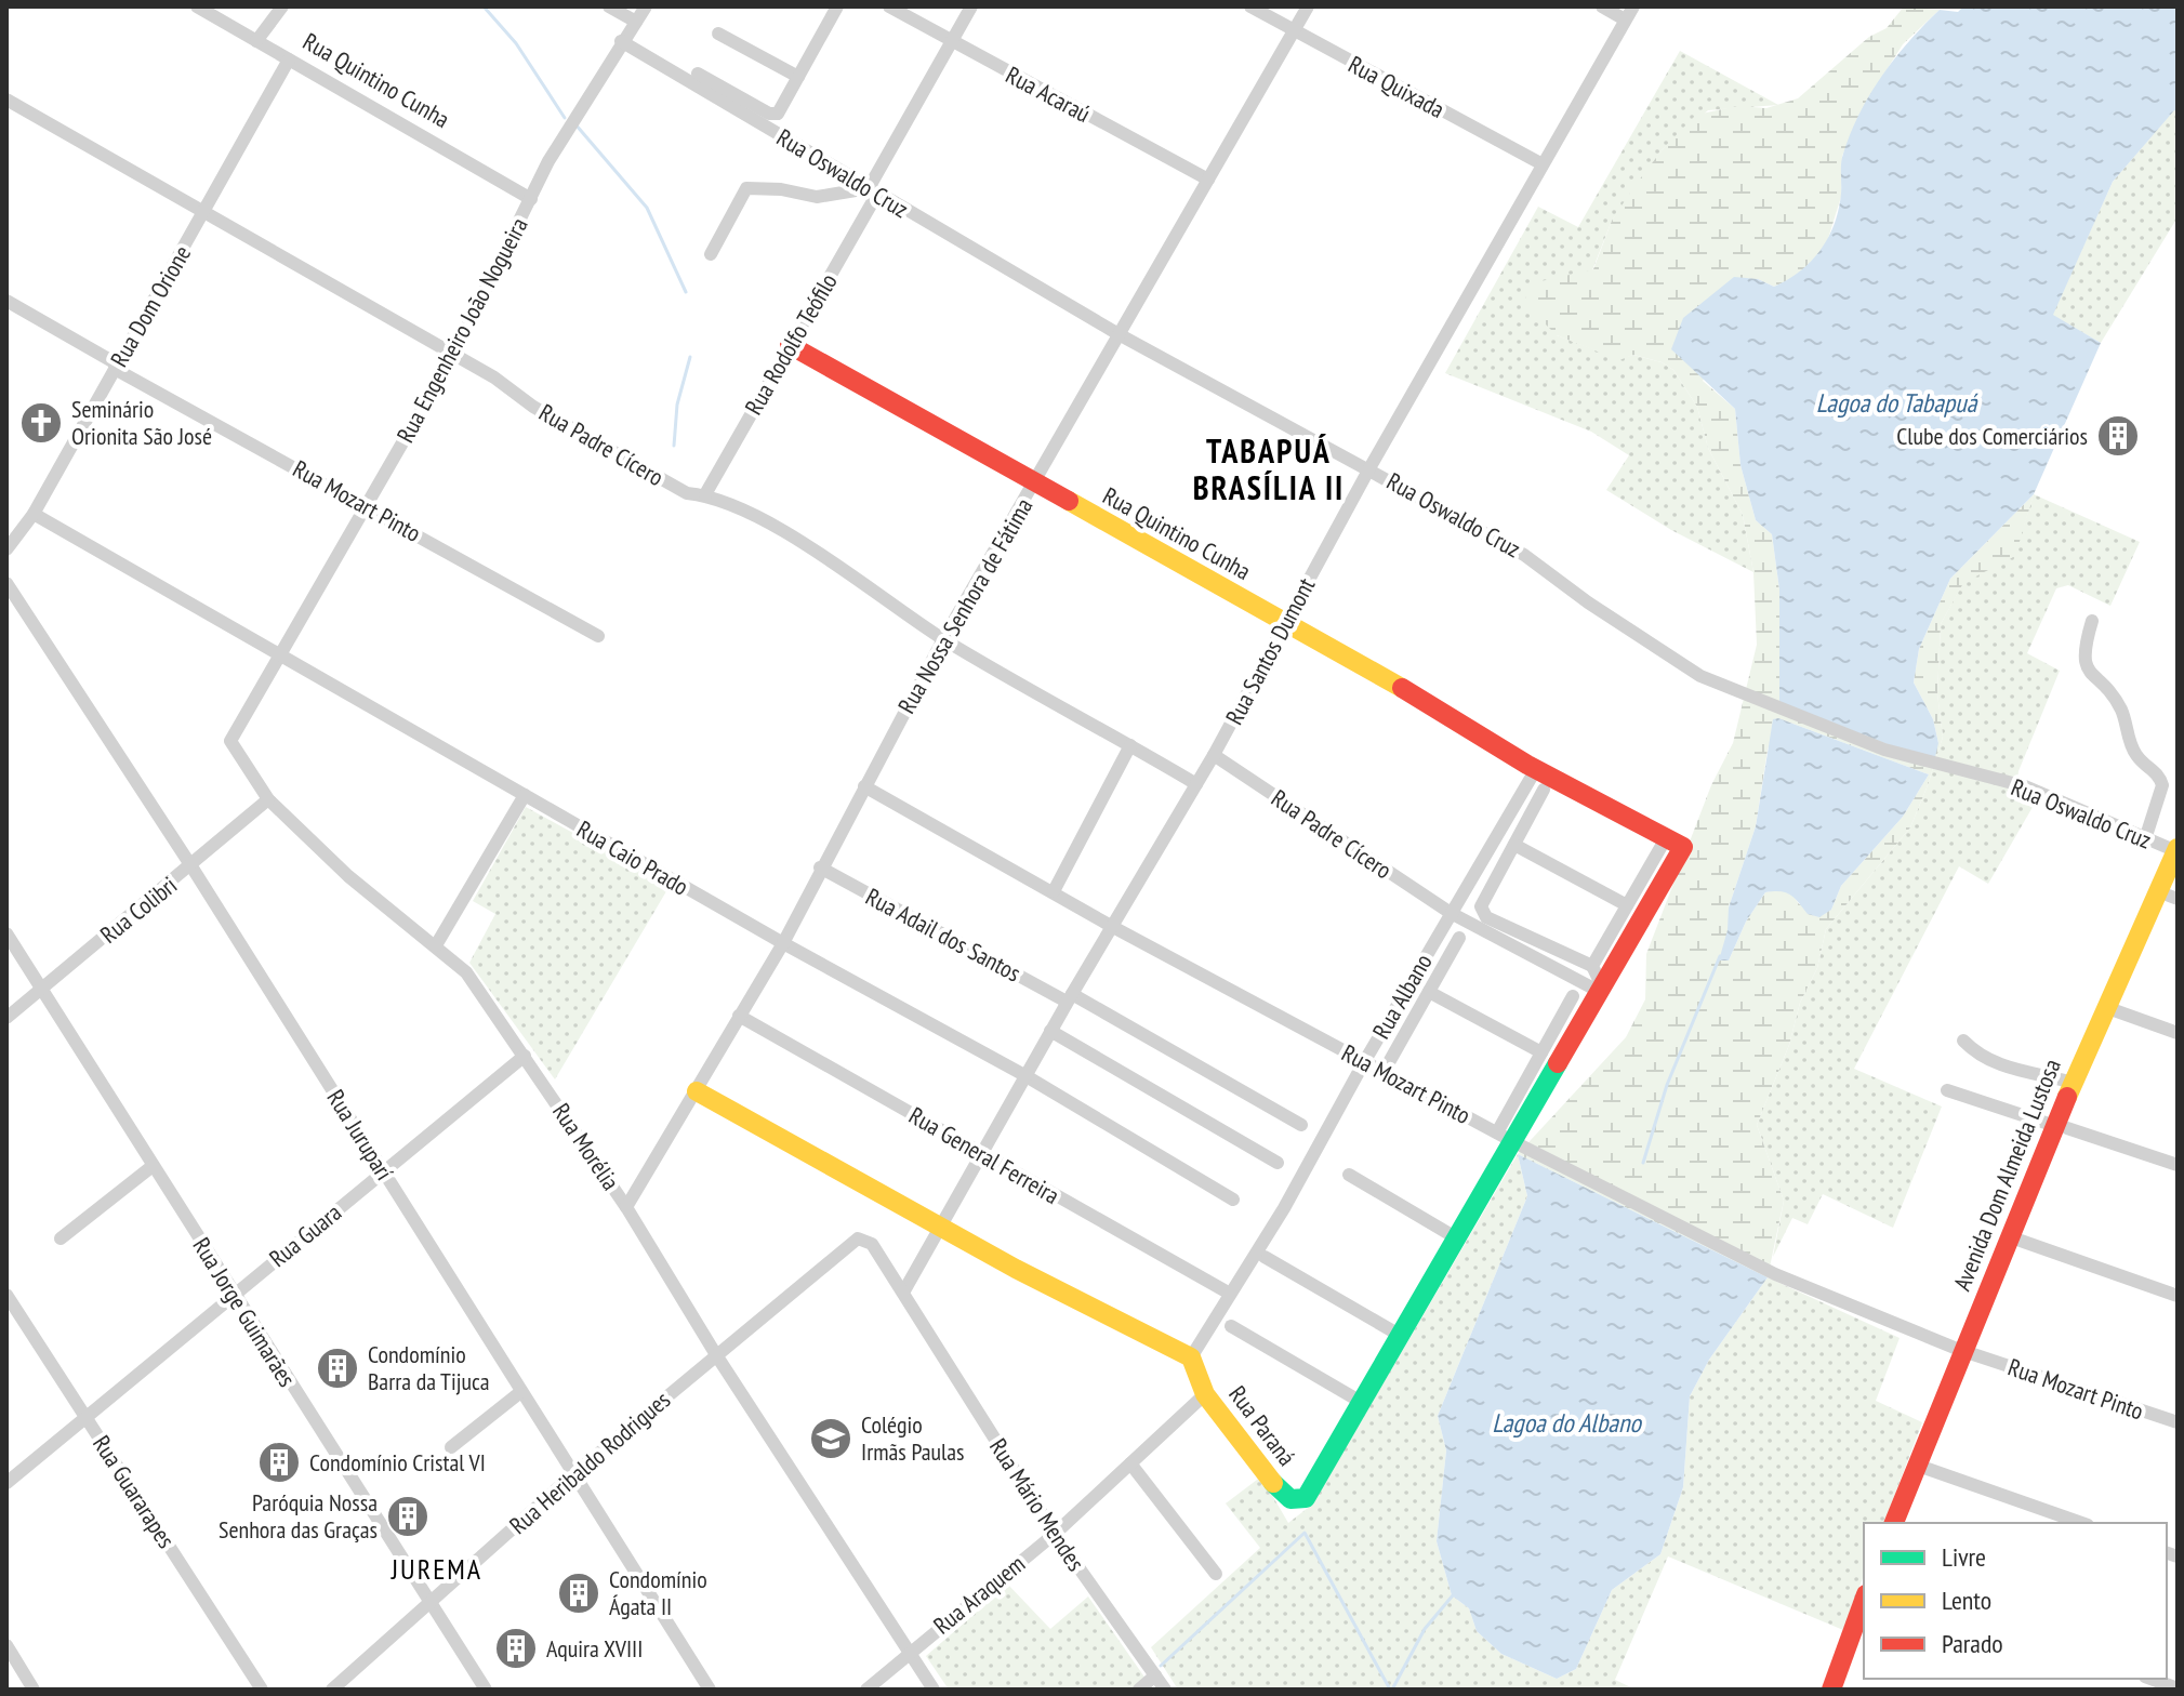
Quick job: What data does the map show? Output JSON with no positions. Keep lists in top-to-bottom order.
{
  "streets": {
    "street": [
      "Rua Quintino Cunha",
      "Rua Quixada",
      "Rua Acaraú",
      "Rua Oswaldo Cruz",
      "Rua Dom Orione",
      "Rua Engenheiro João Nogueira",
      "Rua Rodolfo Teófilo",
      "Rua Padre Cícero",
      "Rua Mozart Pinto",
      "Rua Nossa Senhora de Fátima",
      "Rua Santos Dumont",
      "Rua Caio Prado",
      "Rua Colibri",
      "Rua Adail dos Santos",
      "Rua Albano",
      "Rua Juruparí",
      "Rua Morélia",
      "Rua General Ferreira",
      "Avenida Dom Almeida Lustosa",
      "Rua Guara",
      "Rua Jorge Guimarães",
      "Rua Paraná",
      "Rua Heribaldo Rodrigues",
      "Rua Guararapes",
      "Rua Mário Mendes",
      "Rua Araquem"
    ]
  },
  "crossings": [
    ["Rua Quintino Cunha", "Rua Dom Orione"],
    ["Rua Quintino Cunha", "Rua Engenheiro João Nogueira"],
    ["Rua Quintino Cunha", "Rua Rodolfo Teófilo"],
    ["Rua Quintino Cunha", "Rua Padre Cícero"],
    ["Rua Quintino Cunha", "Rua Nossa Senhora de Fátima"],
    ["Rua Quintino Cunha", "Rua Santos Dumont"],
    ["Rua Quintino Cunha", "Rua Albano"],
    ["Rua Quintino Cunha", "Rua Paraná"],
    ["Rua Quixada", "Rua Nossa Senhora de Fátima"],
    ["Rua Quixada", "Rua Santos Dumont"],
    ["Rua Acaraú", "Rua Rodolfo Teófilo"],
    ["Rua Acaraú", "Rua Nossa Senhora de Fátima"],
    ["Rua Oswaldo Cruz", "Rua Engenheiro João Nogueira"],
    ["Rua Oswaldo Cruz", "Rua Rodolfo Teófilo"],
    ["Rua Oswaldo Cruz", "Rua Nossa Senhora de Fátima"],
    ["Rua Oswaldo Cruz", "Rua Santos Dumont"],
    ["Rua Oswaldo Cruz", "Avenida Dom Almeida Lustosa"],
    ["Rua Dom Orione", "Rua Padre Cícero"],
    ["Rua Dom Orione", "Rua Mozart Pinto"],
    ["Rua Dom Orione", "Rua Caio Prado"],
    ["Rua Engenheiro João Nogueira", "Rua Padre Cícero"],
    ["Rua Engenheiro João Nogueira", "Rua Mozart Pinto"],
    ["Rua Engenheiro João Nogueira", "Rua Caio Prado"],
    ["Rua Engenheiro João Nogueira", "Rua Morélia"],
    ["Rua Rodolfo Teófilo", "Rua Padre Cícero"],
    ["Rua Padre Cícero", "Rua Nossa Senhora de Fátima"],
    ["Rua Padre Cícero", "Rua Santos Dumont"],
    ["Rua Padre Cícero", "Rua Albano"],
    ["Rua Padre Cícero", "Rua Paraná"],
    ["Rua Mozart Pinto", "Rua Nossa Senhora de Fátima"],
    ["Rua Mozart Pinto", "Rua Santos Dumont"],
    ["Rua Mozart Pinto", "Rua Albano"],
    ["Rua Mozart Pinto", "Avenida Dom Almeida Lustosa"],
    ["Rua Mozart Pinto", "Rua Paraná"],
    ["Rua Nossa Senhora de Fátima", "Rua Caio Prado"],
    ["Rua Nossa Senhora de Fátima", "Rua Adail dos Santos"],
    ["Rua Nossa Senhora de Fátima", "Rua Morélia"],
    ["Rua Nossa Senhora de Fátima", "Rua General Ferreira"],
    ["Rua Santos Dumont", "Rua Caio Prado"],
    ["Rua Santos Dumont", "Rua Adail dos Santos"],
    ["Rua Santos Dumont", "Rua General Ferreira"],
    ["Rua Santos Dumont", "Rua Mário Mendes"],
    ["Rua Caio Prado", "Rua Morélia"],
    ["Rua Colibri", "Rua Juruparí"],
    ["Rua Colibri", "Rua Morélia"],
    ["Rua Colibri", "Rua Jorge Guimarães"],
    ["Rua Albano", "Rua General Ferreira"],
    ["Rua Albano", "Rua Paraná"],
    ["Rua Juruparí", "Rua Guara"],
    ["Rua Juruparí", "Rua Heribaldo Rodrigues"],
    ["Rua Morélia", "Rua Guara"],
    ["Rua Morélia", "Rua Heribaldo Rodrigues"],
    ["Rua Morélia", "Rua Araquem"],
    ["Rua Guara", "Rua Jorge Guimarães"],
    ["Rua Guara", "Rua Guararapes"],
    ["Rua Jorge Guimarães", "Rua Heribaldo Rodrigues"],
    ["Rua Paraná", "Rua Araquem"],
    ["Rua Heribaldo Rodrigues", "Rua Mário Mendes"],
    ["Rua Mário Mendes", "Rua Araquem"]
  ],
  "districts": ["TABAPUÁ BRASÍLIA II", "JUREMA"],
  "water": ["Lagoa do Tabapuá", "Lagoa do Albano"],
  "places": {
    "church": ["Seminário Orionita São José"],
    "building": [
      "Clube dos Comerciários",
      "Condomínio Barra da Tijuca",
      "Condomínio Cristal VI",
      "Paróquia Nossa Senhora das Graças",
      "Condomínio Ágata II",
      "Aquira XVIII"
    ],
    "school or university": ["Colégio Irmãs Paulas"]
  },
  "legend": ["Livre", "Lento", "Parado"]
}
